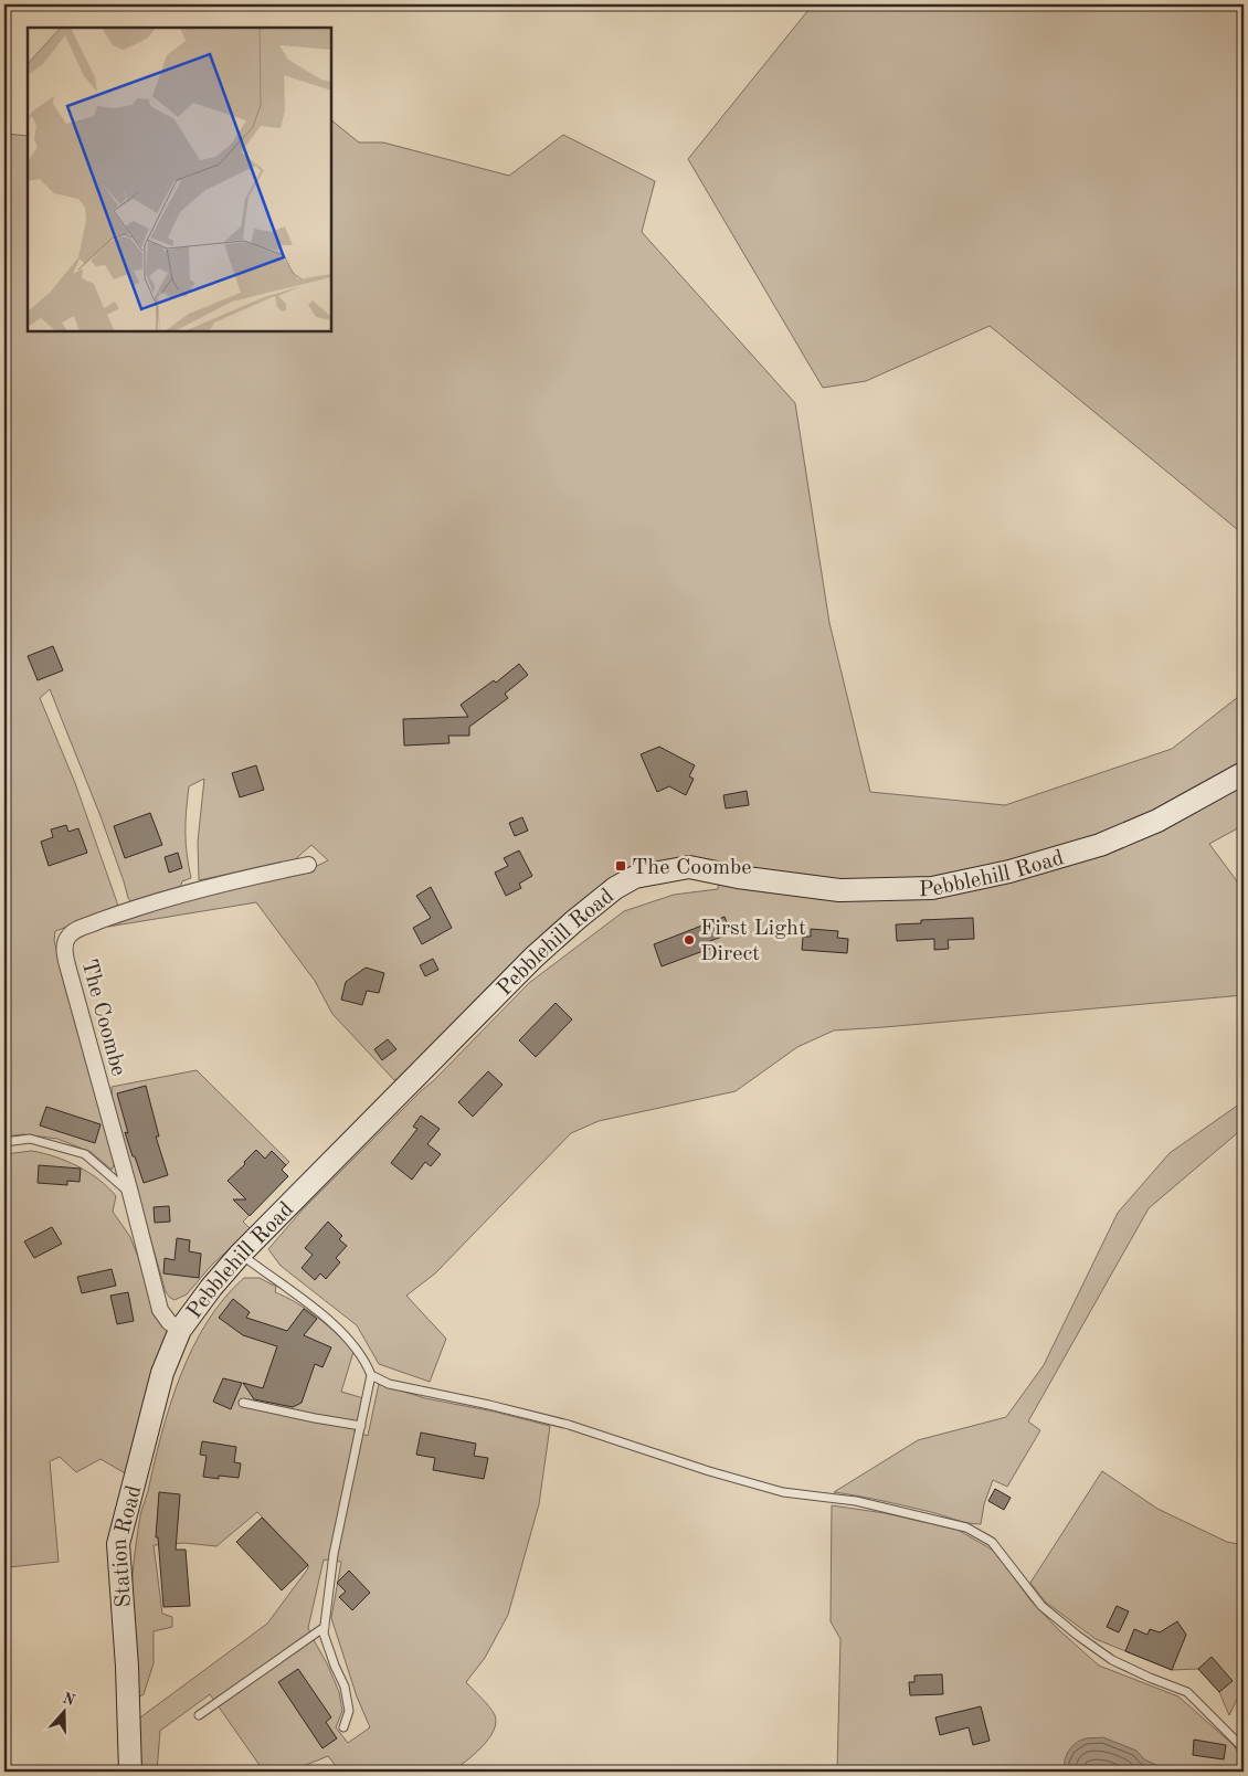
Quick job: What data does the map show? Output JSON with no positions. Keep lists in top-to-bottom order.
{
  "streets": {
    "main road": ["Pebblehill Road", "Station Road"],
    "street": ["The Coombe"]
  },
  "crossings": [
    ["Pebblehill Road", "The Coombe"],
    ["Pebblehill Road", "Station Road"],
    ["The Coombe", "Station Road"]
  ],
  "places": {
    "transit": ["The Coombe"],
    "other": ["First Light Direct"]
  },
  "north": "top"
}
